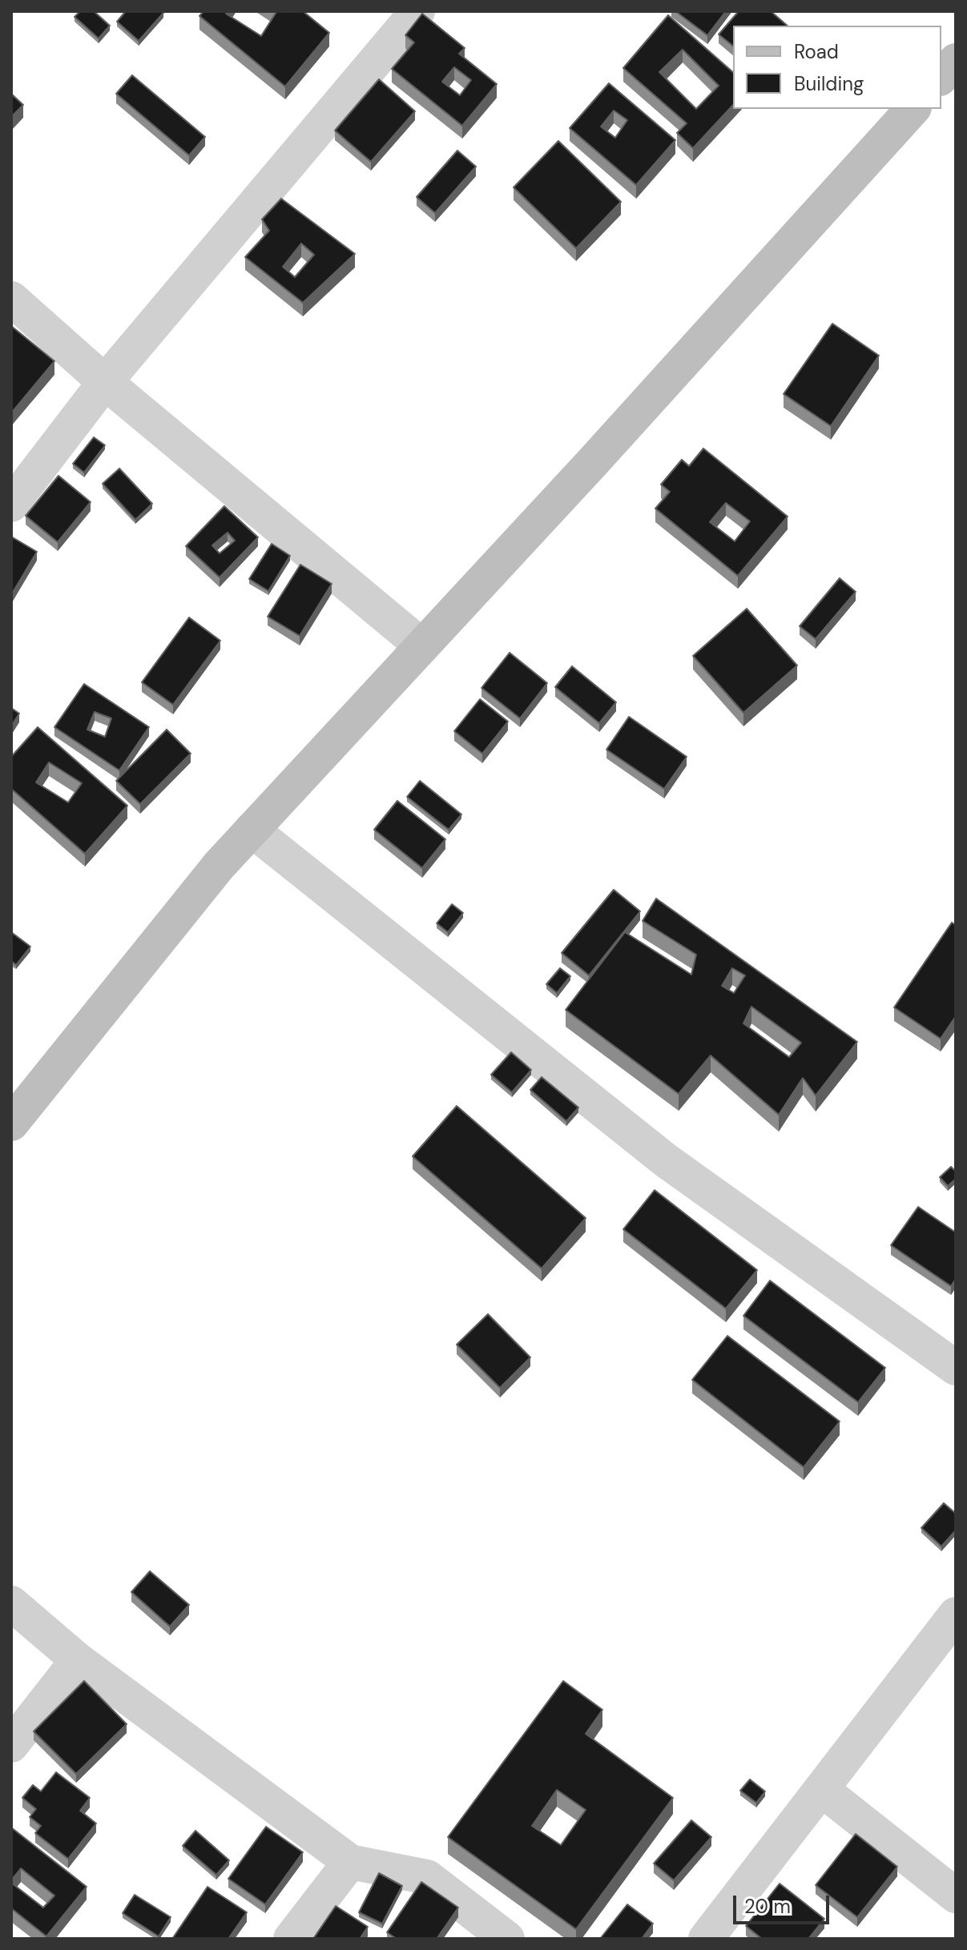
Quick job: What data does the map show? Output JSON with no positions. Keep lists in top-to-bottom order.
{
  "legend": ["Road", "Building"],
  "scale_bar": "20 m"
}
